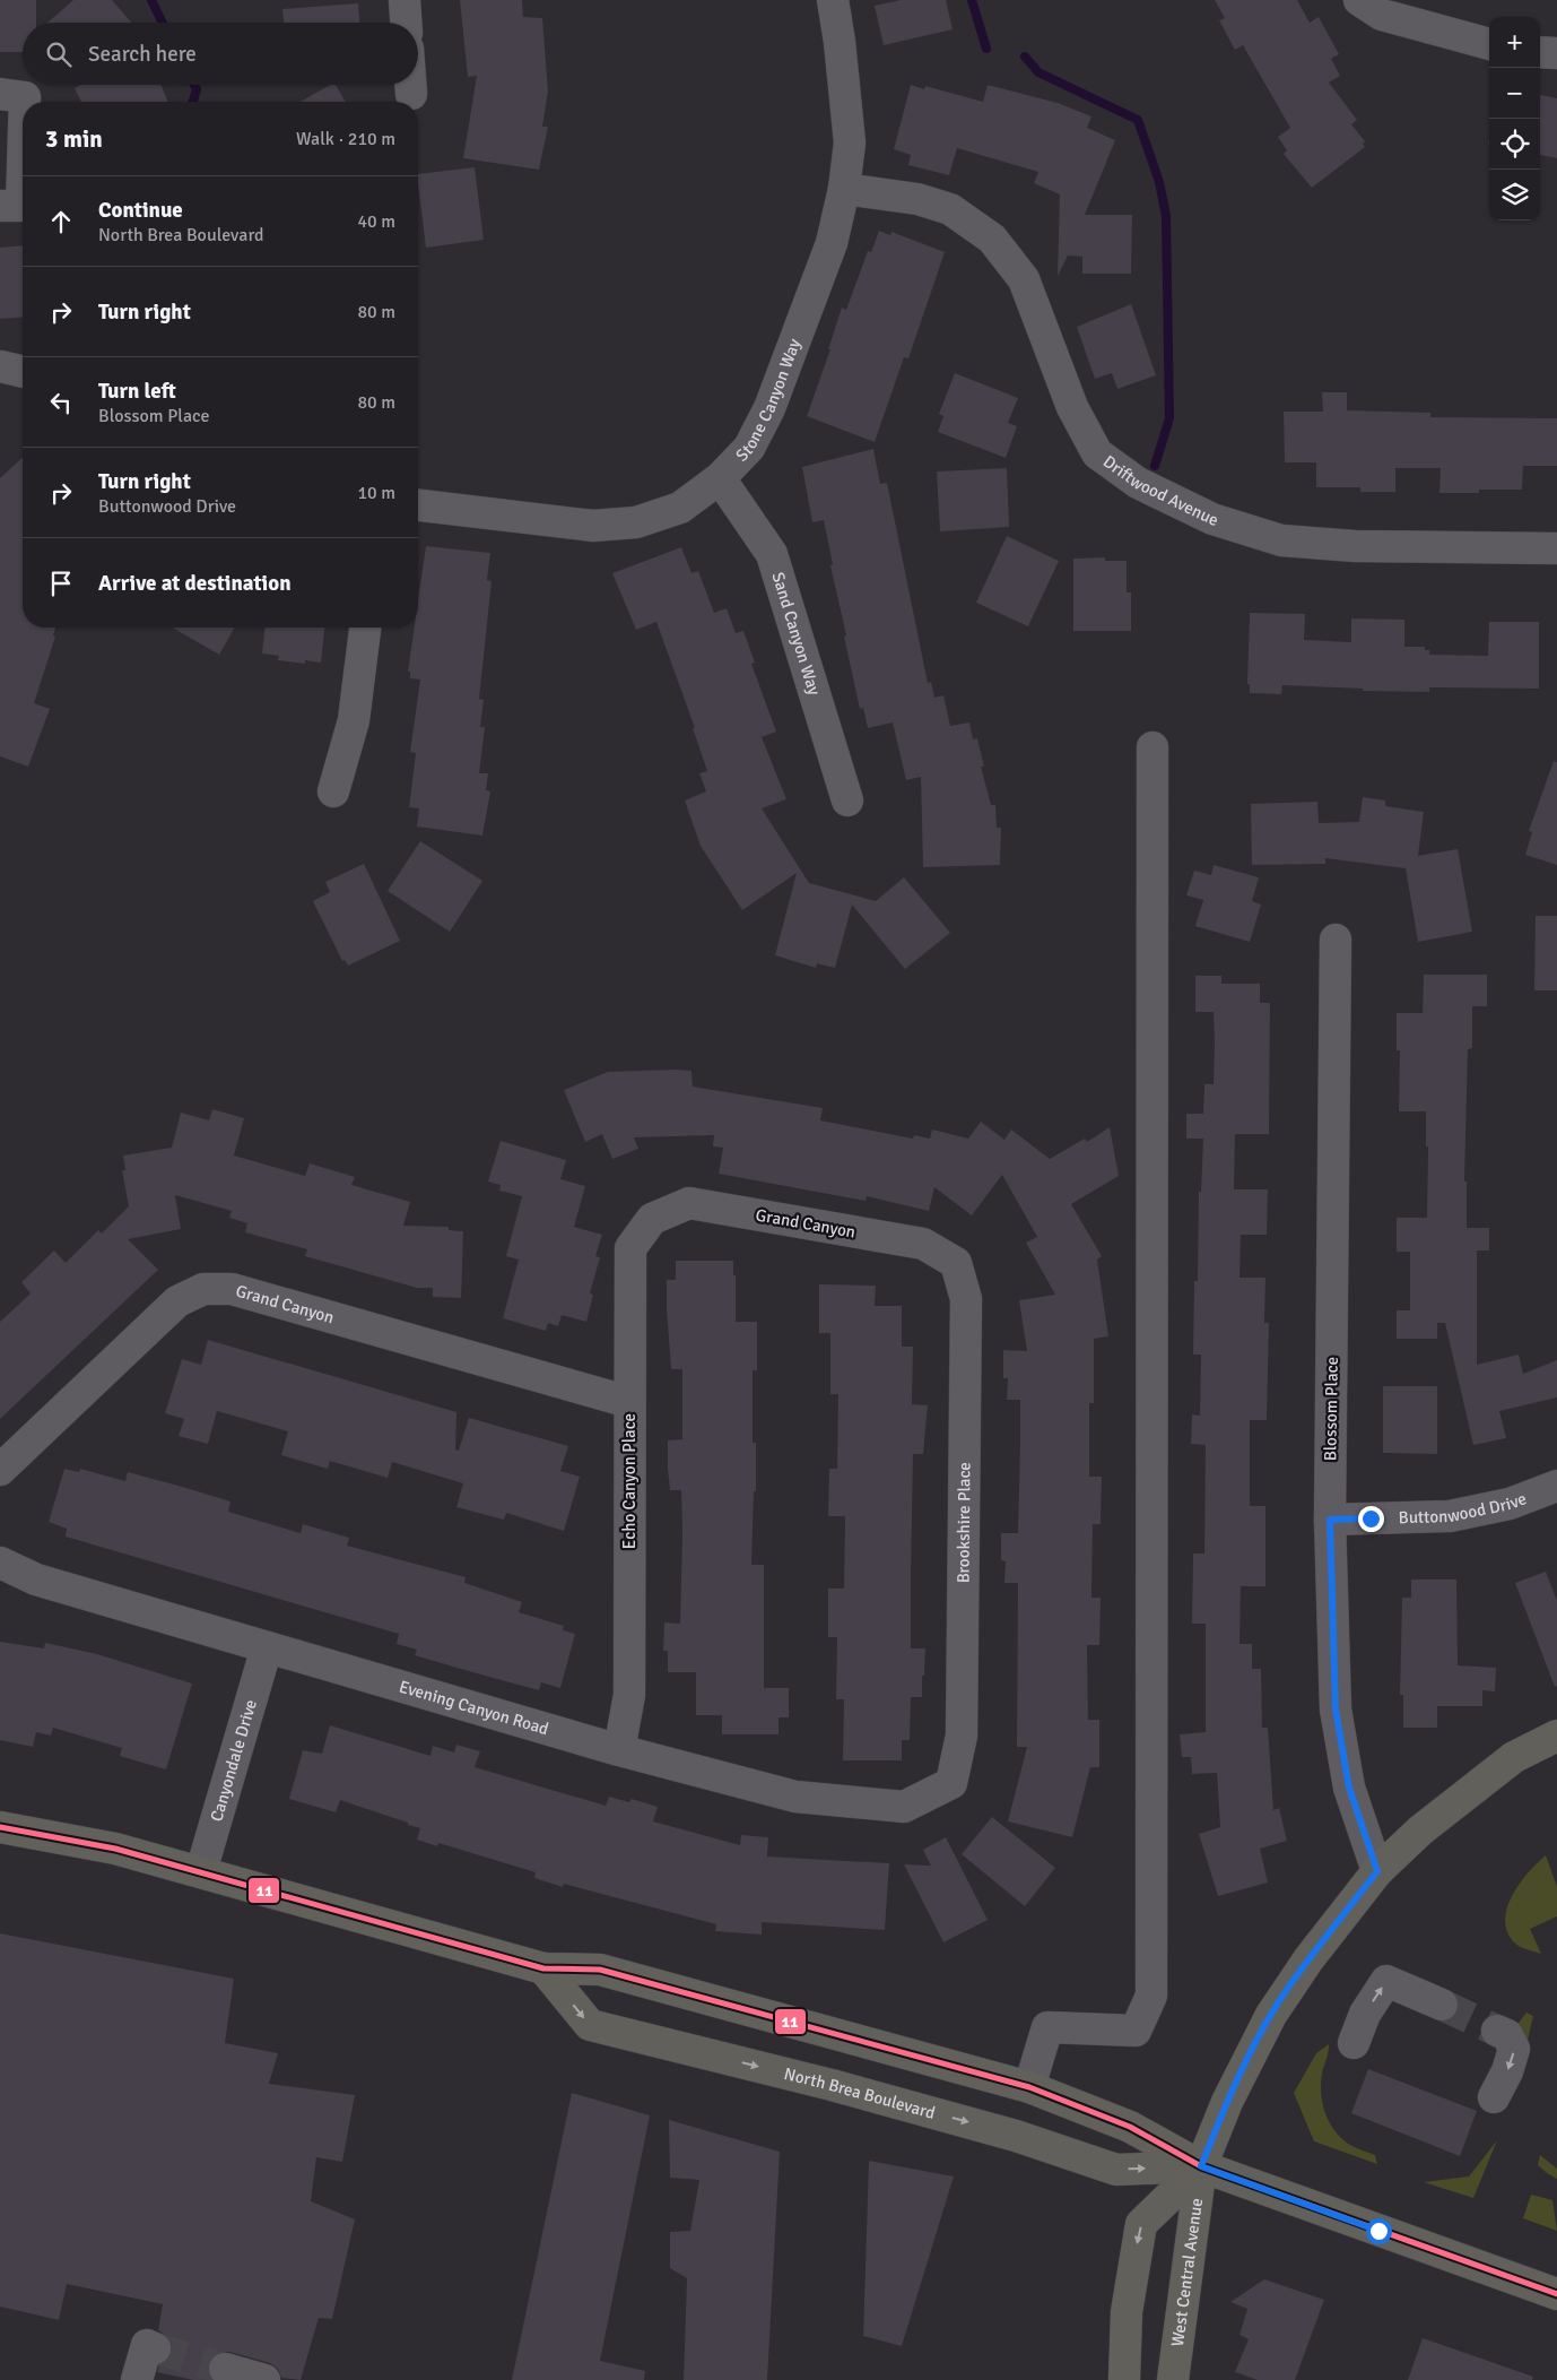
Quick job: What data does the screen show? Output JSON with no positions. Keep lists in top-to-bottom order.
{
  "streets": {
    "main road": ["North Brea Boulevard", "West Central Avenue"],
    "street": [
      "Stone Canyon Way",
      "Driftwood Avenue",
      "Sand Canyon Way",
      "Grand Canyon",
      "Blossom Place",
      "Echo Canyon Place",
      "Buttonwood Drive",
      "Brookshire Place",
      "Evening Canyon Road",
      "Canyondale Drive"
    ]
  },
  "crossings": [
    ["Stone Canyon Way", "Driftwood Avenue"],
    ["Stone Canyon Way", "Sand Canyon Way"],
    ["Grand Canyon", "Echo Canyon Place"],
    ["Grand Canyon", "Brookshire Place"],
    ["Blossom Place", "Buttonwood Drive"],
    ["Echo Canyon Place", "Evening Canyon Road"],
    ["Brookshire Place", "Evening Canyon Road"],
    ["Evening Canyon Road", "Canyondale Drive"],
    ["Canyondale Drive", "North Brea Boulevard"],
    ["North Brea Boulevard", "West Central Avenue"]
  ],
  "lines": ["transit line 11"],
  "page": {
    "map_buttons": ["+", "−"],
    "search": "Search here",
    "heading": ["3 min", "Walk · 210 m"],
    "list": [
      ["Continue", "North Brea Boulevard", "40 m"],
      ["Turn right", "80 m"],
      ["Turn left", "Blossom Place", "80 m"],
      ["Turn right", "Buttonwood Drive", "10 m"],
      "Arrive at destination"
    ]
  }
}
